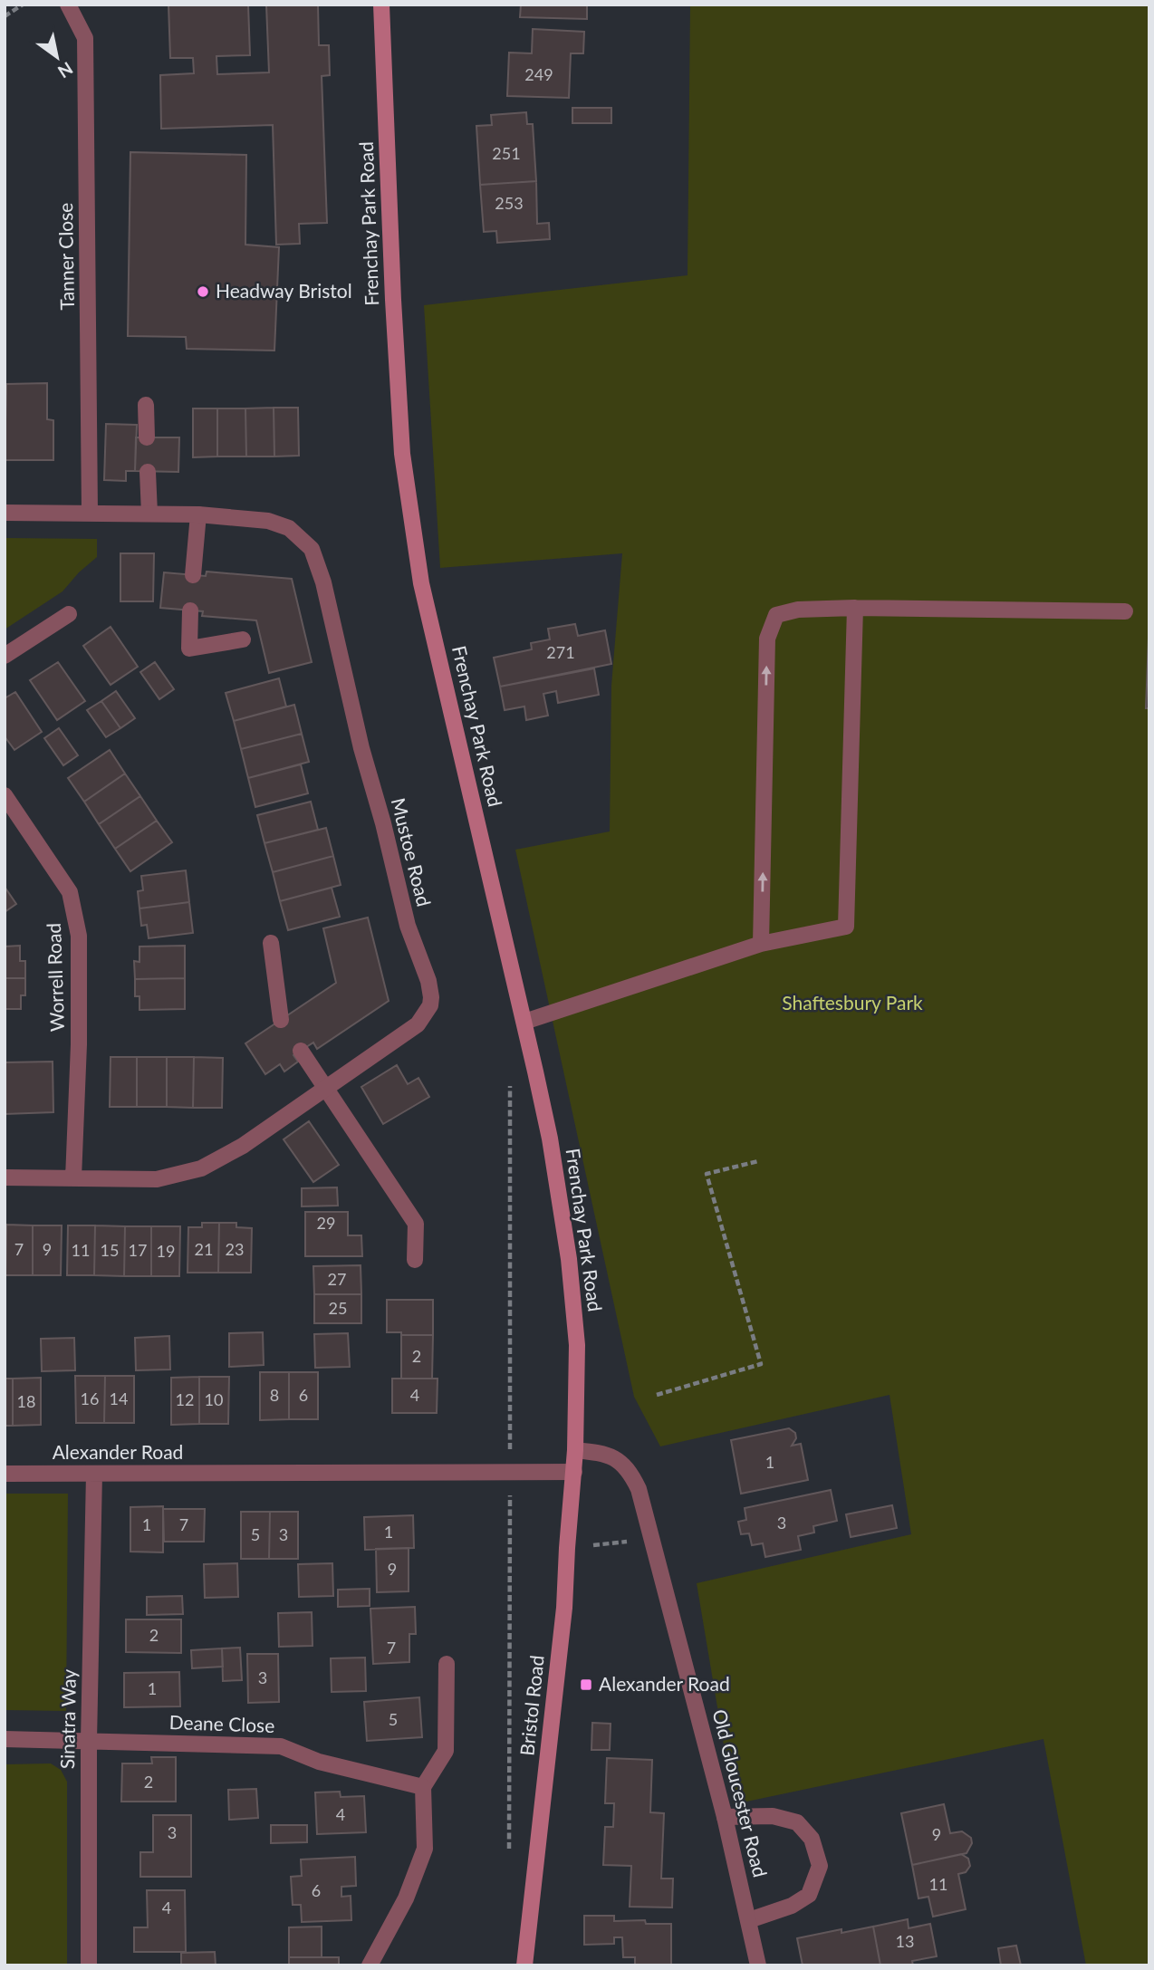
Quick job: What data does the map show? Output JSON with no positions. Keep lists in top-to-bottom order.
{
  "streets": {
    "main road": ["Frenchay Park Road", "Bristol Road"],
    "street": [
      "Tanner Close",
      "Mustoe Road",
      "Worrell Road",
      "Alexander Road",
      "Sinatra Way",
      "Deane Close",
      "Old Gloucester Road"
    ]
  },
  "crossings": [
    ["Frenchay Park Road", "Bristol Road"],
    ["Frenchay Park Road", "Old Gloucester Road"],
    ["Tanner Close", "Mustoe Road"],
    ["Mustoe Road", "Worrell Road"],
    ["Alexander Road", "Bristol Road"],
    ["Alexander Road", "Sinatra Way"],
    ["Bristol Road", "Old Gloucester Road"],
    ["Sinatra Way", "Deane Close"]
  ],
  "parks": ["Shaftesbury Park"],
  "places": {
    "other": ["Headway Bristol"],
    "transit": ["Alexander Road"]
  },
  "house_numbers": [
    "249",
    "251",
    "253",
    "271",
    "29",
    "7",
    "9",
    "21",
    "23",
    "11",
    "15",
    "17",
    "19",
    "27",
    "25",
    "2",
    "8",
    "6",
    "4",
    "16",
    "14",
    "12",
    "10",
    "18",
    "1",
    "3",
    "1",
    "7",
    "1",
    "5",
    "3",
    "9",
    "2",
    "7",
    "3",
    "1",
    "5",
    "2",
    "4",
    "3",
    "9",
    "11",
    "6",
    "4",
    "13"
  ],
  "north": "bottom right"
}
